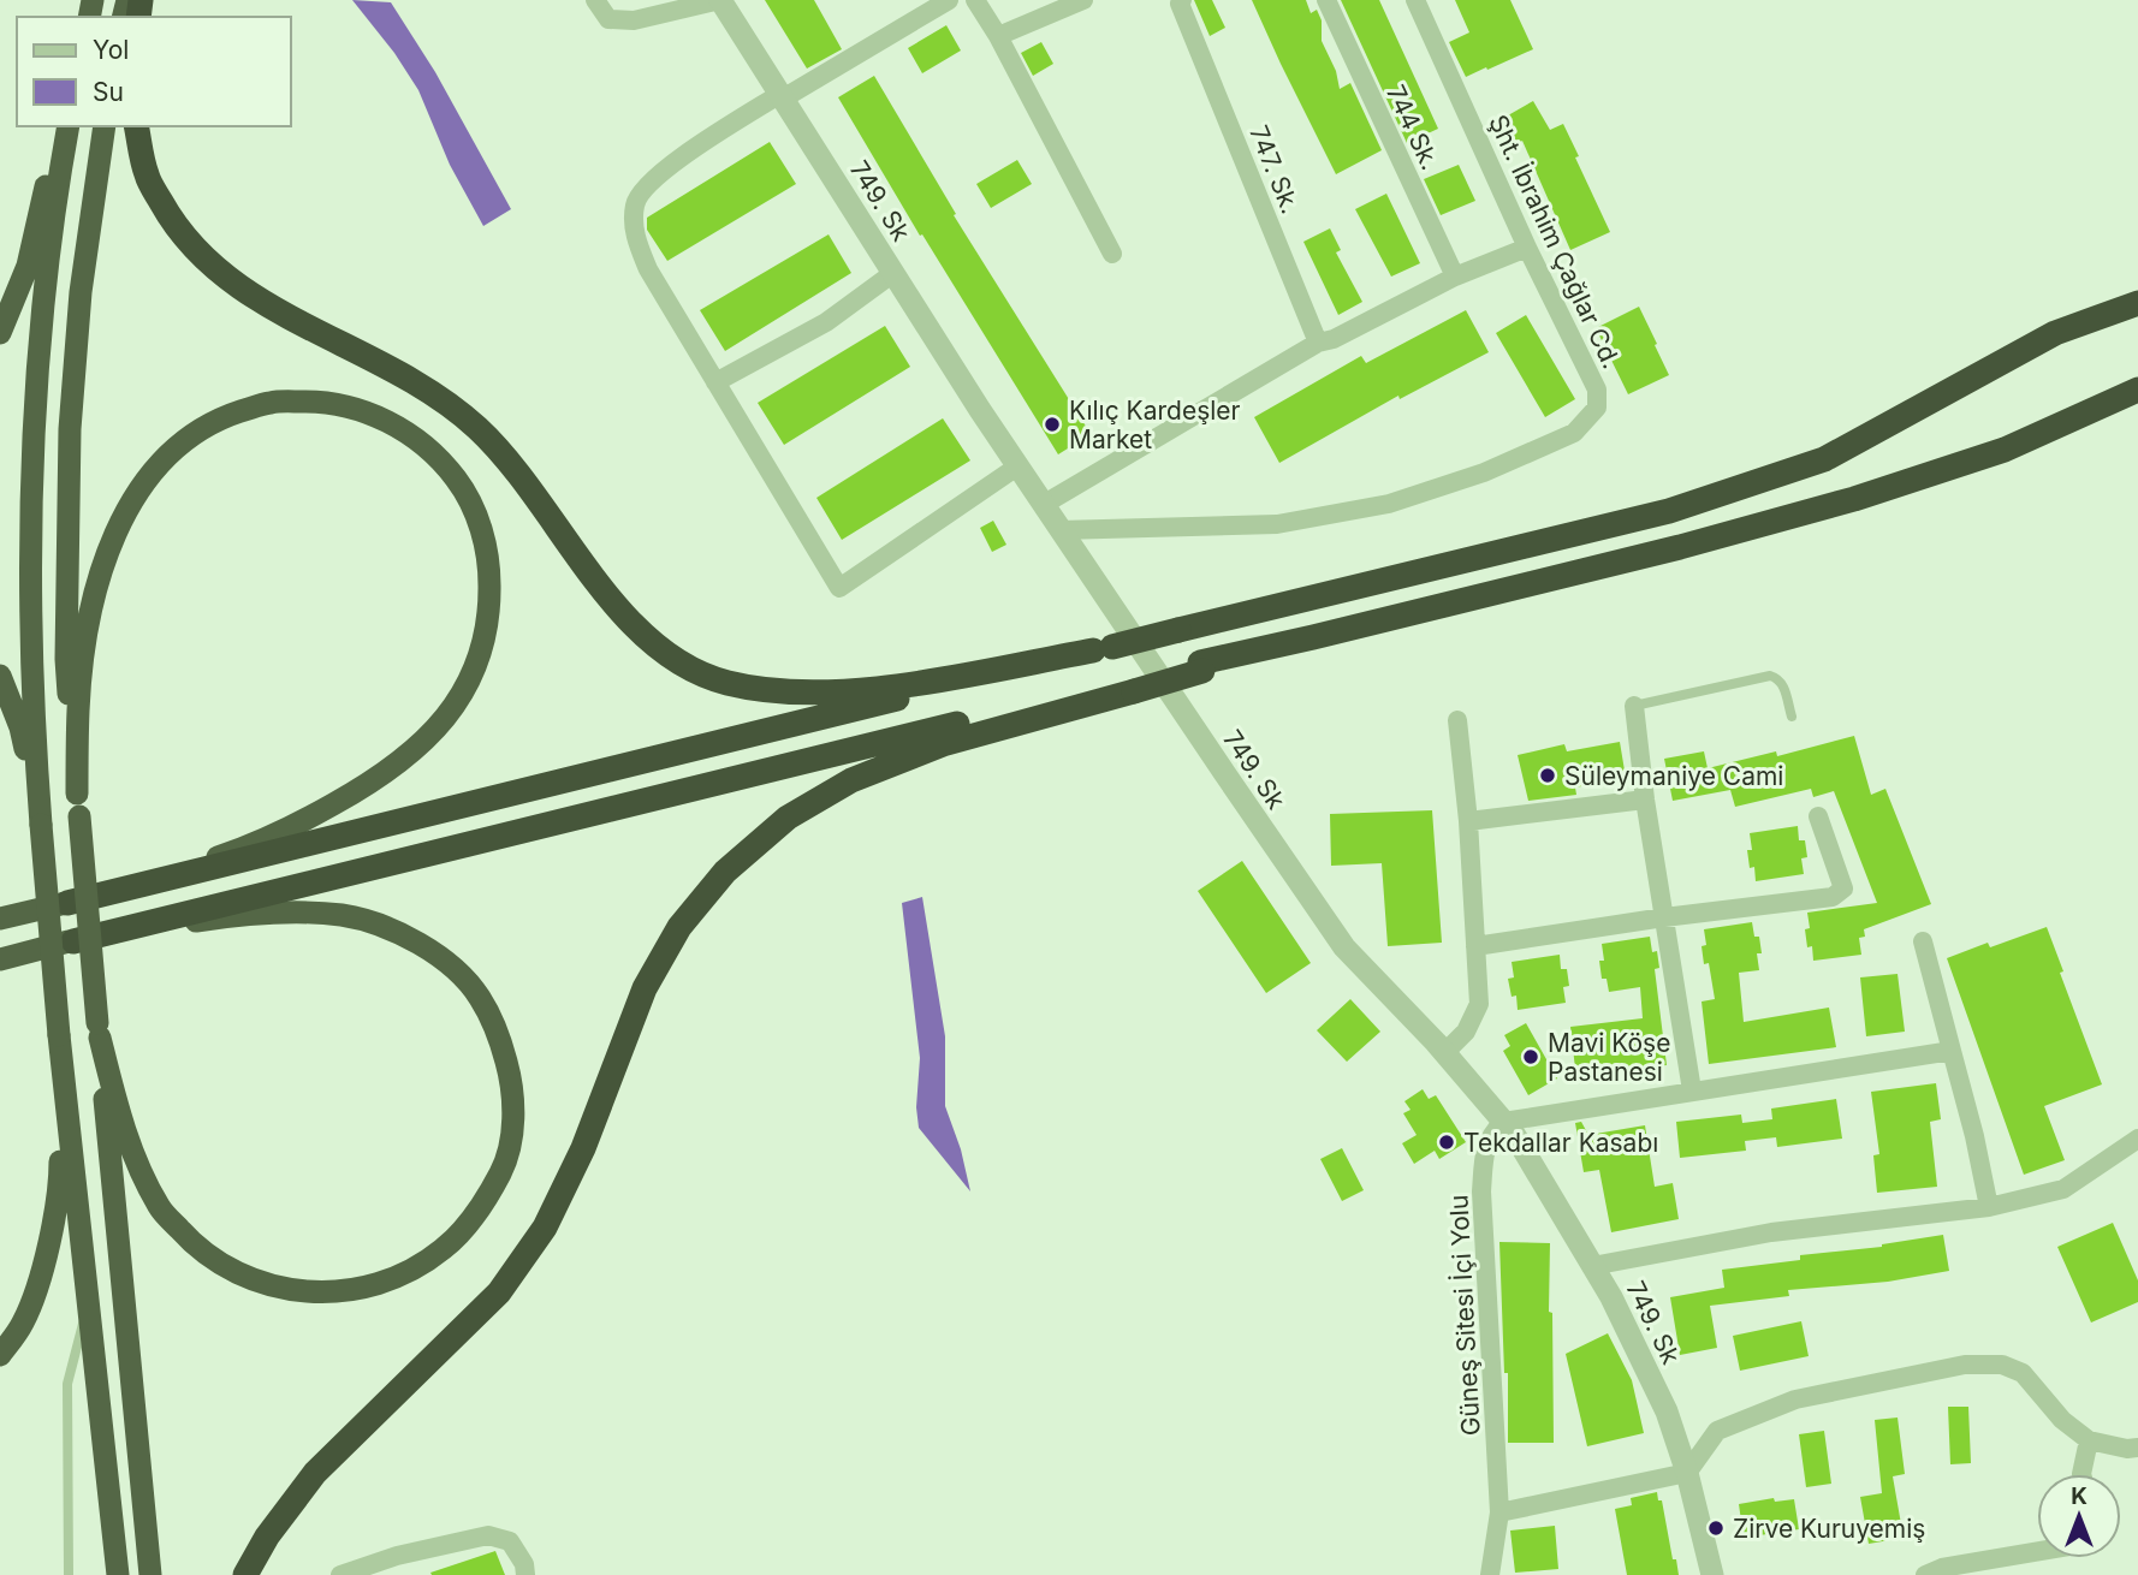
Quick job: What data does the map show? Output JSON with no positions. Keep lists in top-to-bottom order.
{
  "streets": {
    "street": [
      "744 Sk.",
      "747. Sk.",
      "749. Sk",
      "Şht. İbrahim Çağlar Cd.",
      "Güneş Sitesi İçi Yolu"
    ]
  },
  "crossings": [
    ["749. Sk", "Şht. İbrahim Çağlar Cd."],
    ["749. Sk", "Güneş Sitesi İçi Yolu"]
  ],
  "places": [
    "Kılıç Kardeşler Market",
    "Süleymaniye Cami",
    "Mavi Köşe Pastanesi",
    "Tekdallar Kasabı",
    "Zirve Kuruyemiş"
  ],
  "legend": ["Yol", "Su"],
  "north": "top"
}
